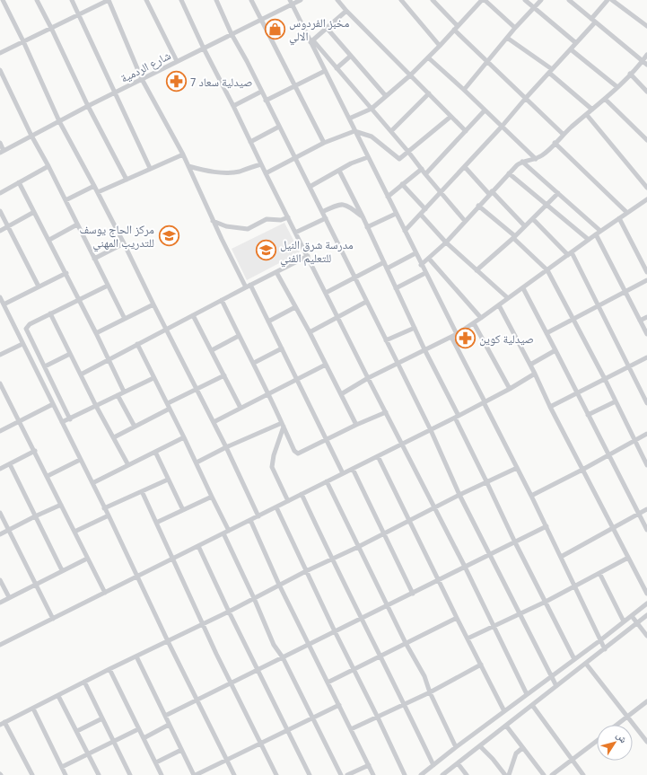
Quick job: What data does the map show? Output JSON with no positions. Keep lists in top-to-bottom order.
{
  "streets": {
    "street": ["شارع الردمية"]
  },
  "places": {
    "shop": ["مخبز الفردوس الالي"],
    "pharmacy": ["صيدلية سعاد 7", "صيدلية كوين"],
    "school or university": ["مركز الحاج يوسف للتدريب المهني", "مدرسة شرق النيل للتعليم الفني"]
  },
  "north": "top right"
}
